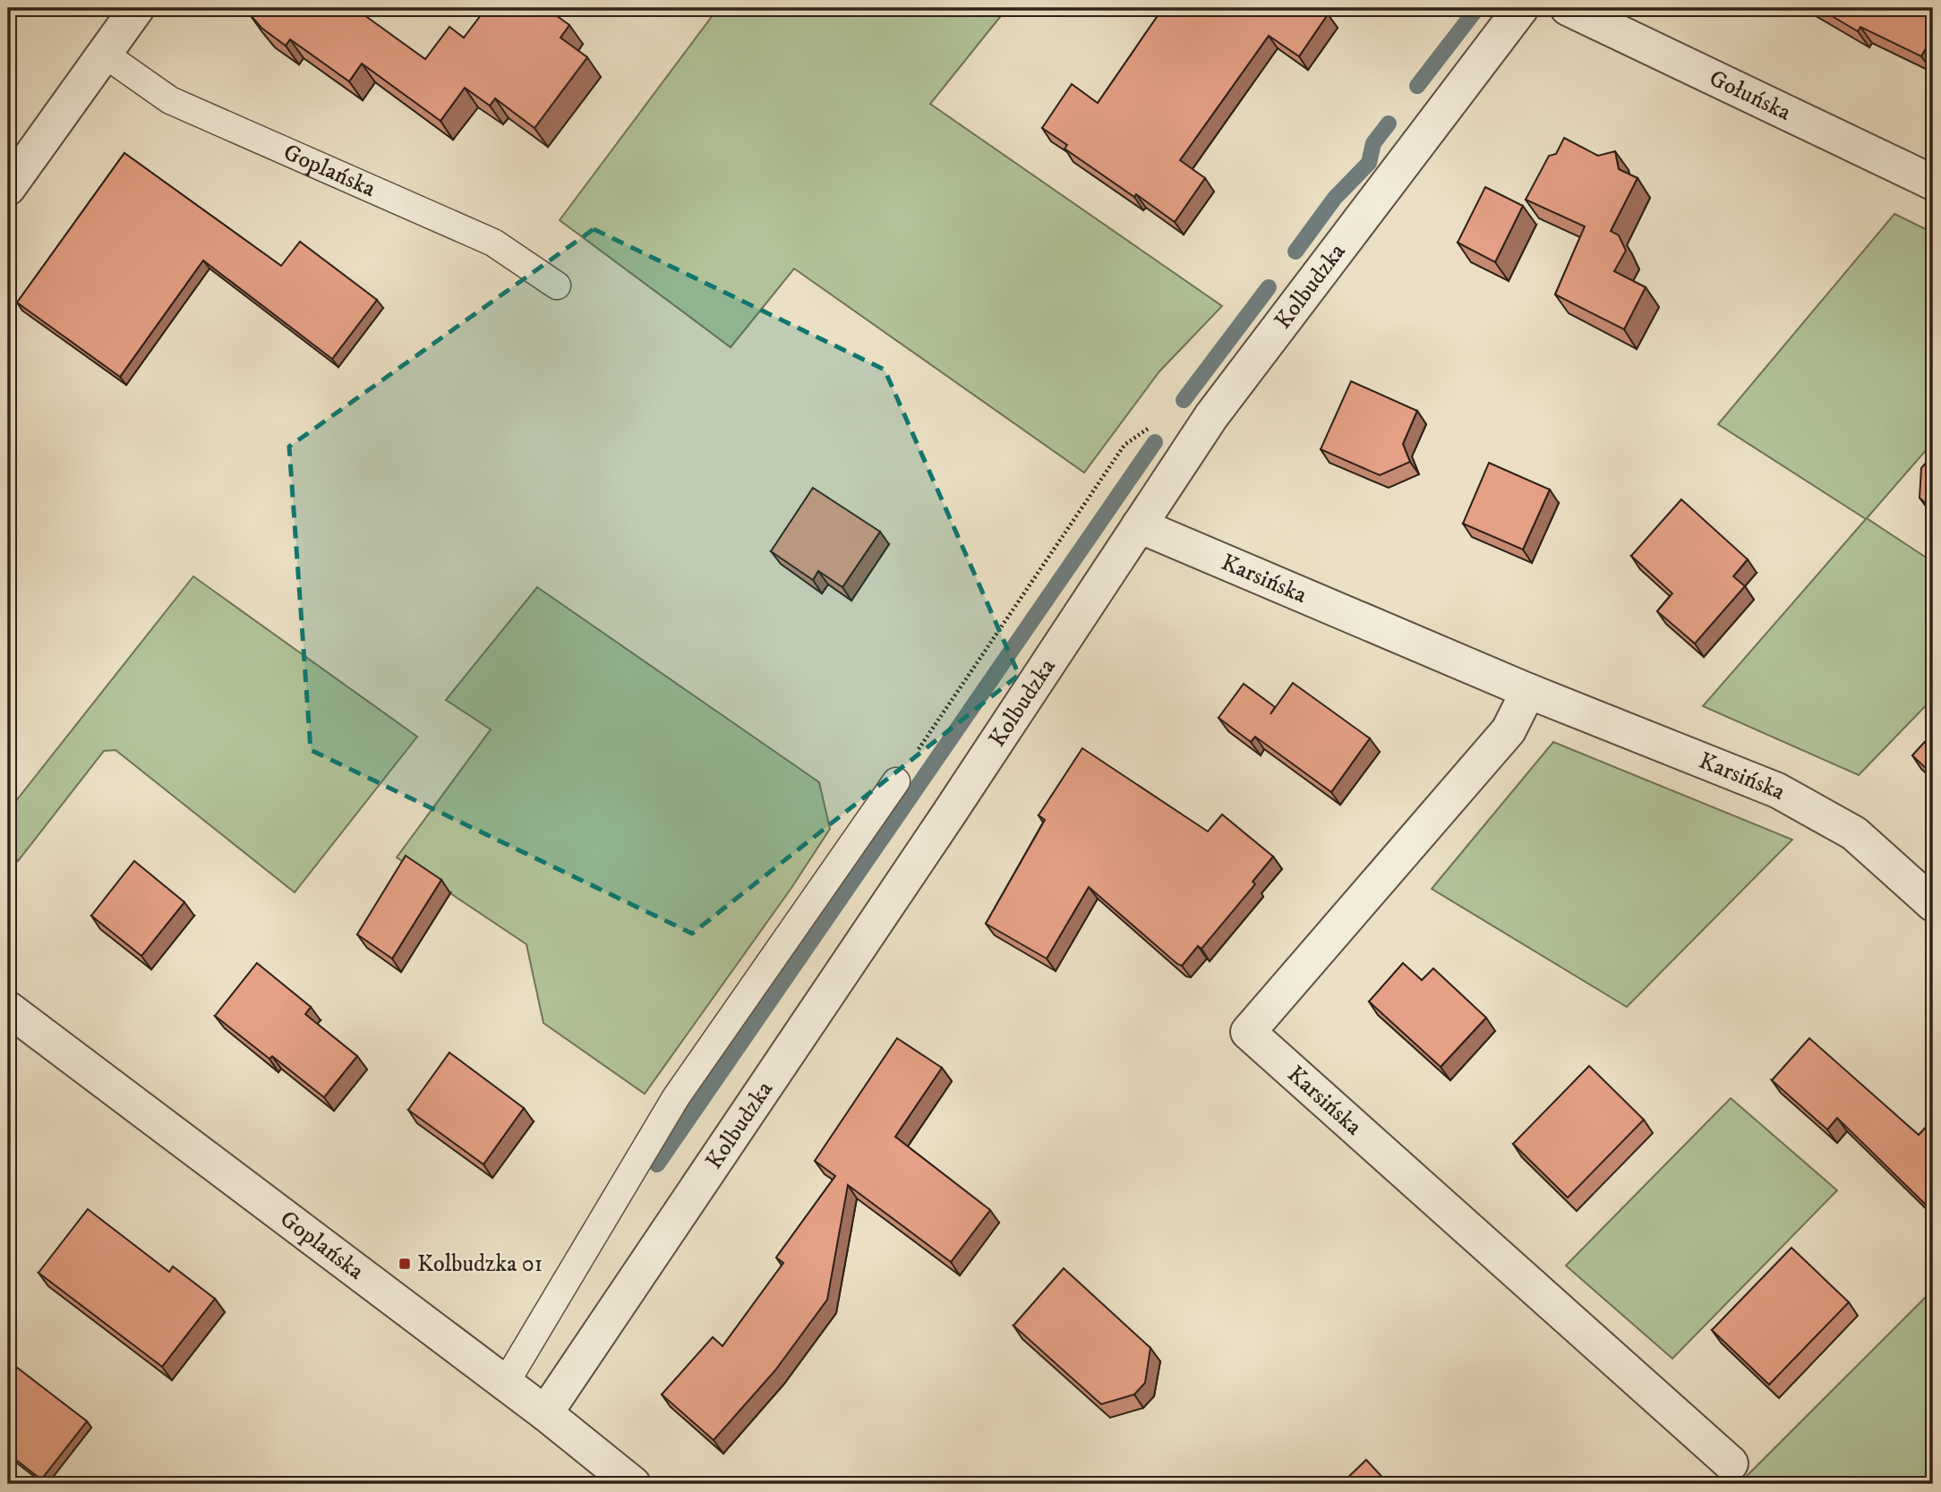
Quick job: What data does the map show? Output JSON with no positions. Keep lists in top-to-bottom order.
{
  "streets": {
    "street": [
      "Gołuńska",
      "Goplańska",
      "Kolbudzka",
      "Karsińska"
    ]
  },
  "crossings": [
    ["Goplańska", "Kolbudzka"],
    ["Kolbudzka", "Karsińska"]
  ],
  "places": {
    "transit": ["Kolbudzka 01"]
  }
}
